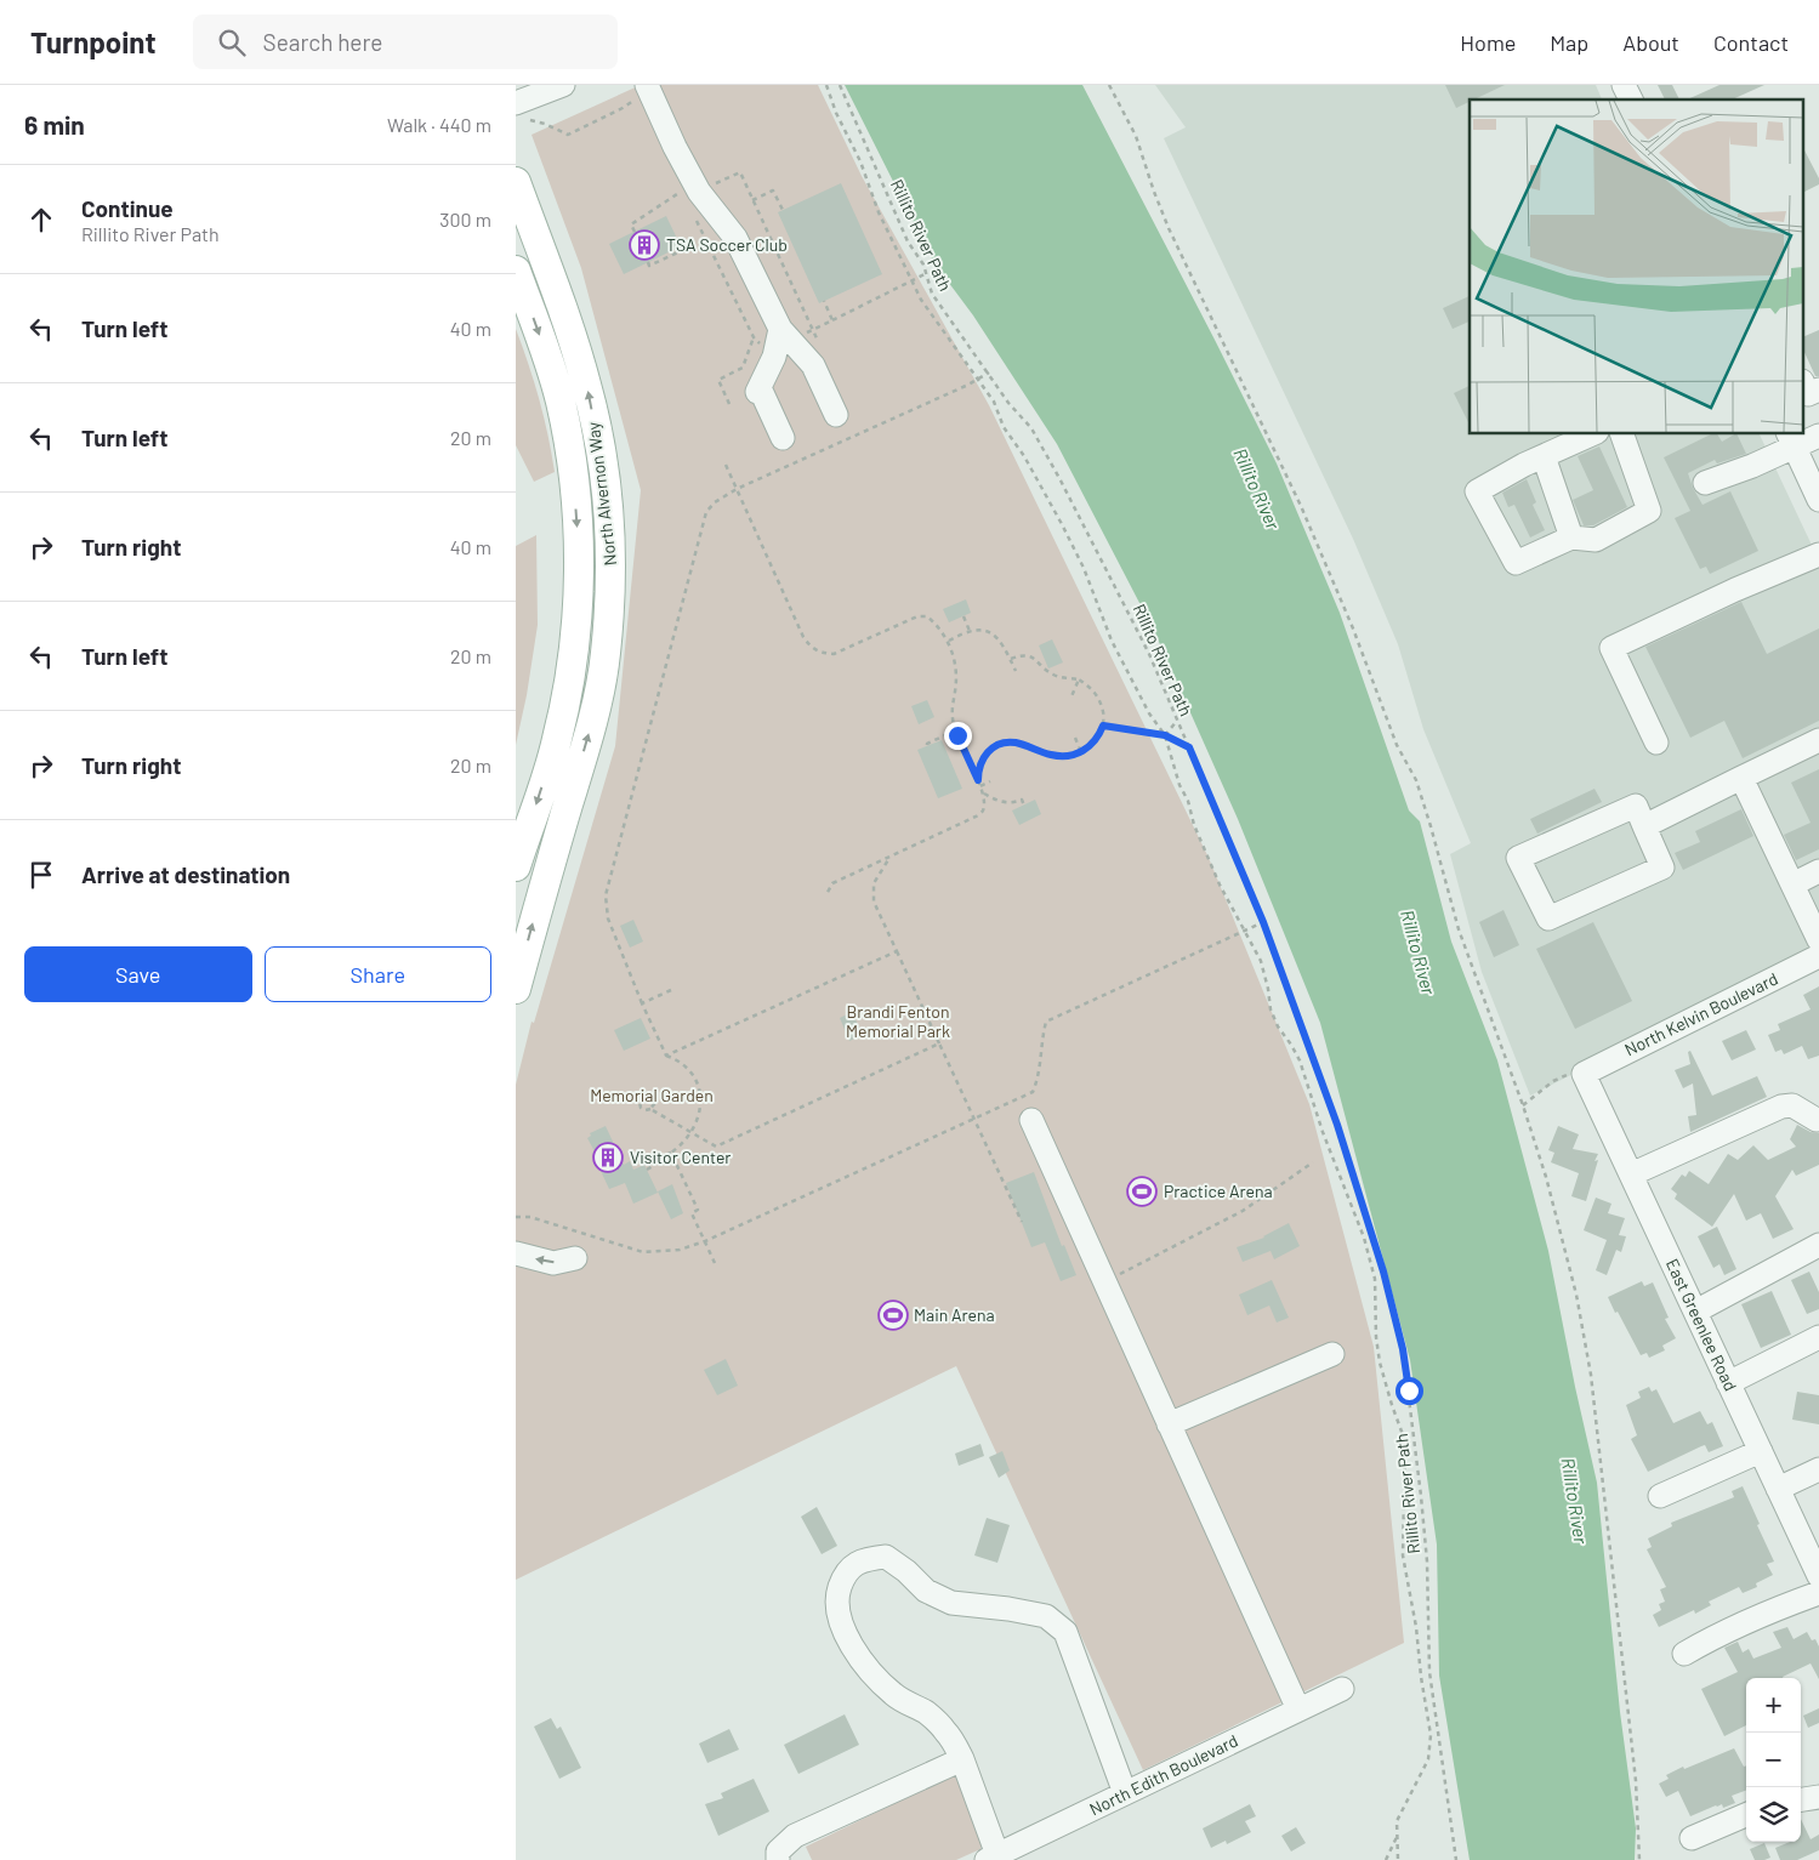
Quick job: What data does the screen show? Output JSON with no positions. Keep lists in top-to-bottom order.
{
  "streets": {
    "main road": ["North Alvernon Way"],
    "street": ["North Kelvin Boulevard", "East Greenlee Road", "North Edith Boulevard"],
    "path": ["Rillito River Path"]
  },
  "crossings": [
    ["North Kelvin Boulevard", "East Greenlee Road"]
  ],
  "water": ["Rillito River"],
  "parks": ["Brandi Fenton Memorial Park", "Memorial Garden"],
  "places": {
    "building": ["TSA Soccer Club", "Visitor Center"],
    "sports": ["Practice Arena", "Main Arena"]
  },
  "page": {
    "header": "Turnpoint",
    "search": "Search here",
    "nav": [
      "Home",
      "Map",
      "About",
      "Contact"
    ],
    "heading": ["6 min", "Walk · 440 m"],
    "list": [
      ["Continue", "Rillito River Path", "300 m"],
      ["Turn left", "40 m"],
      ["Turn left", "20 m"],
      ["Turn right", "40 m"],
      ["Turn left", "20 m"],
      ["Turn right", "20 m"],
      "Arrive at destination"
    ],
    "buttons": ["Save", "Share"],
    "map_buttons": ["+", "−"]
  }
}
